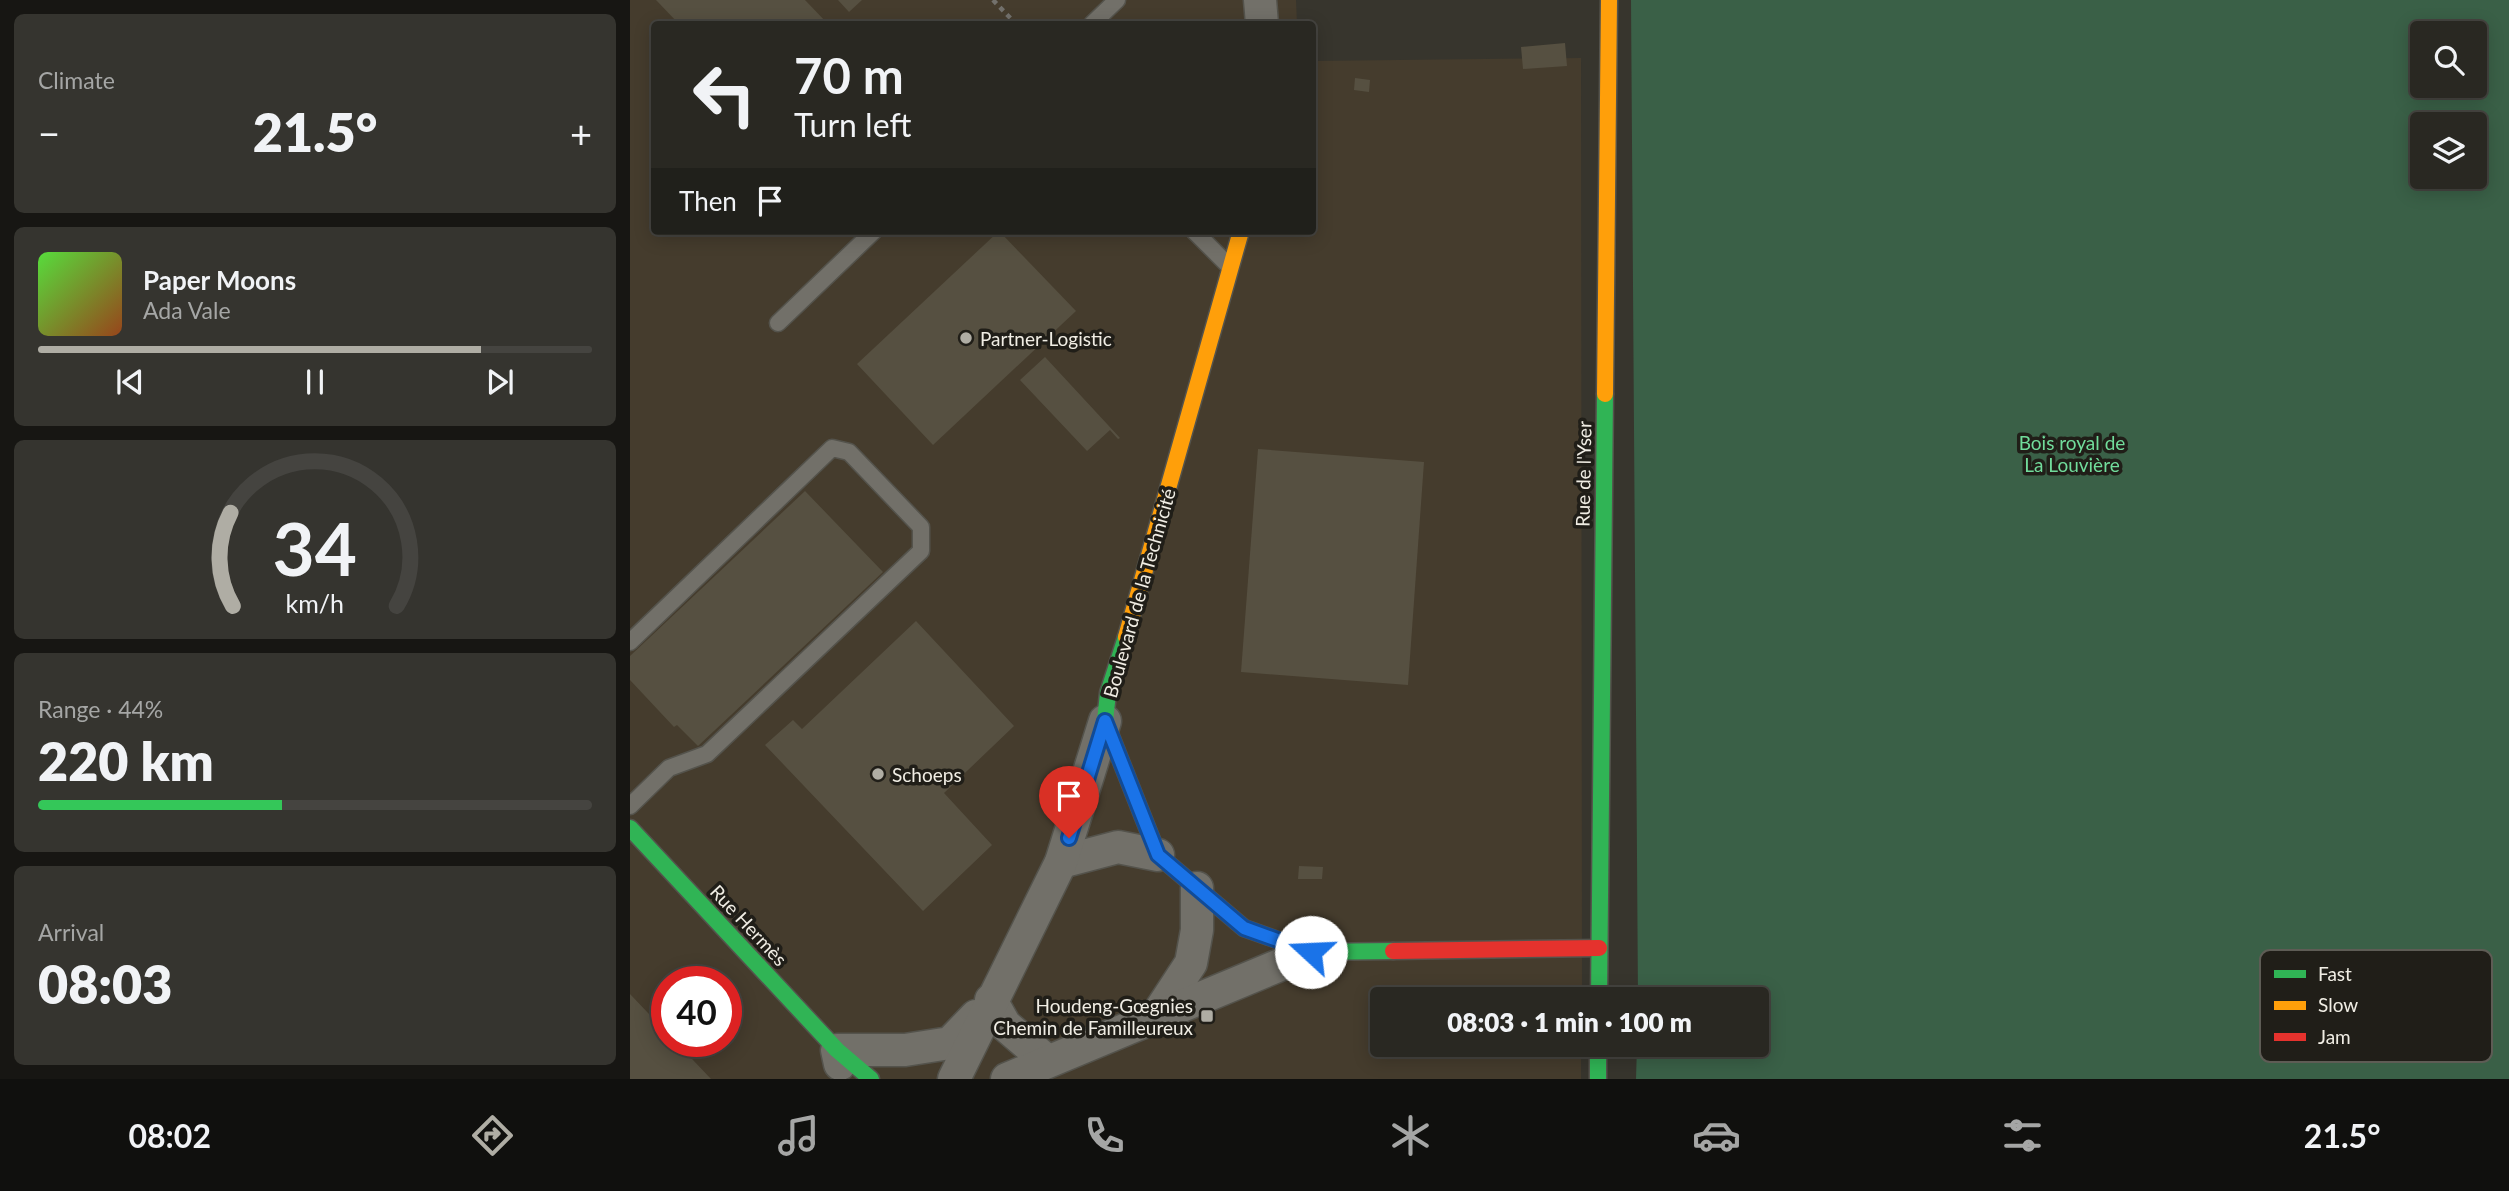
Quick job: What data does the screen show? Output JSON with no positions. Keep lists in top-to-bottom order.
{
  "streets": {
    "street": ["Rue de l'Yser", "Boulevard de la Technicité", "Rue Hermès"]
  },
  "crossings": [
    ["Rue de l'Yser", "Boulevard de la Technicité"]
  ],
  "parks": ["Bois royal de La Louvière"],
  "places": {
    "other": ["Partner-Logistic", "Schoeps"],
    "transit": ["Houdeng-Gœgnies Chemin de Familleureux"]
  },
  "legend": ["Fast", "Slow", "Jam"],
  "page": {
    "tile": [
      "Climate",
      ["Range · 44%", "220 km"],
      ["Arrival", "08:03"]
    ],
    "turn": ["70 m", "Turn left"],
    "heat": ["−", "21.5°", "+"],
    "then": "Then",
    "song": ["Paper Moons", "Ada Vale"],
    "limit": "40",
    "trip": "08:03 · 1 min · 100 m",
    "tabs": ["08:02", "21.5°"],
    "gauge": ["34", "km/h"]
  }
}
